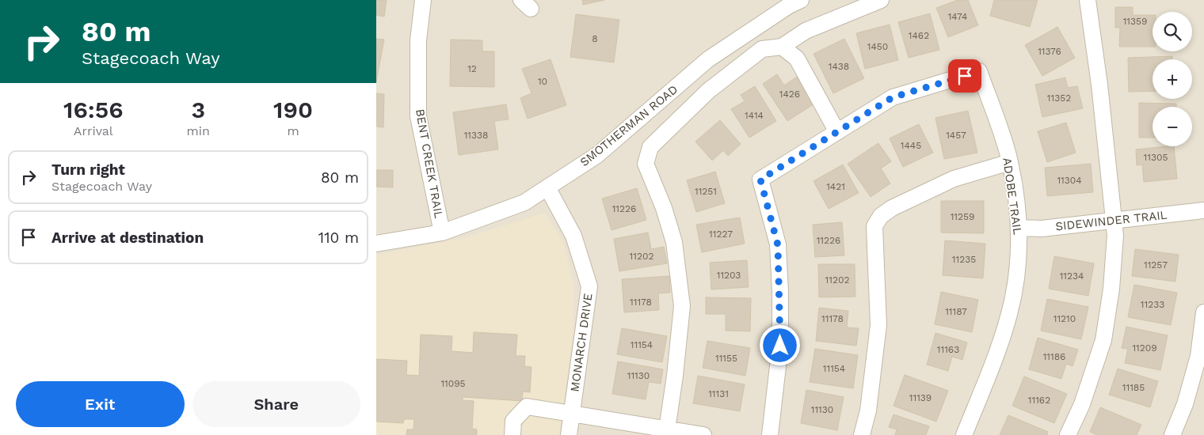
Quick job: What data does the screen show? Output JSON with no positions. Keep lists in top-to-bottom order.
{
  "streets": {
    "street": [
      "SMOTHERMAN ROAD",
      "BENT CREEK TRAIL",
      "ADOBE TRAIL",
      "SIDEWINDER TRAIL",
      "MONARCH DRIVE"
    ]
  },
  "crossings": [
    ["SMOTHERMAN ROAD", "BENT CREEK TRAIL"],
    ["SMOTHERMAN ROAD", "MONARCH DRIVE"],
    ["ADOBE TRAIL", "SIDEWINDER TRAIL"]
  ],
  "house_numbers": [
    "1474",
    "11359",
    "1462",
    "8",
    "1450",
    "11376",
    "1438",
    "12",
    "10",
    "1426",
    "11352",
    "1414",
    "11338",
    "1457",
    "1445",
    "11305",
    "11304",
    "1421",
    "11251",
    "11226",
    "11259",
    "11227",
    "11226",
    "11202",
    "11235",
    "11257",
    "11203",
    "11234",
    "11202",
    "11178",
    "11233",
    "11187",
    "11178",
    "11210",
    "11154",
    "11209",
    "11163",
    "11186",
    "11155",
    "11154",
    "11130",
    "11095",
    "11185",
    "11131",
    "11139",
    "11162",
    "11130"
  ],
  "page": {
    "turn": ["80 m", "Stagecoach Way"],
    "map_buttons": ["+", "−"],
    "eta": [
      "16:56",
      "Arrival",
      "3",
      "min",
      "190",
      "m"
    ],
    "list": [
      {
        "name": "Turn right",
        "note": "Stagecoach Way",
        "value": "80 m"
      },
      {
        "name": "Arrive at destination",
        "value": "110 m"
      }
    ],
    "buttons": ["Exit", "Share"]
  }
}
